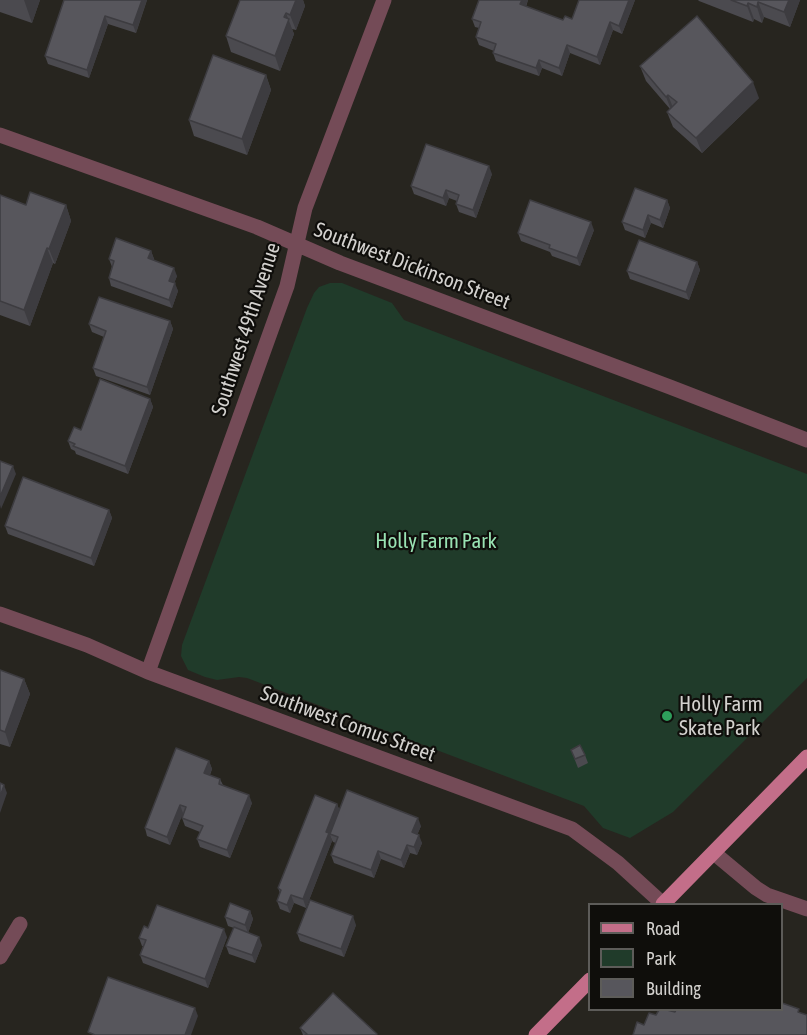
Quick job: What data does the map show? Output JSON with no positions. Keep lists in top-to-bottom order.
{
  "streets": {
    "street": ["Southwest Dickinson Street", "Southwest 49th Avenue", "Southwest Comus Street"]
  },
  "crossings": [
    ["Southwest Dickinson Street", "Southwest 49th Avenue"],
    ["Southwest 49th Avenue", "Southwest Comus Street"]
  ],
  "parks": ["Holly Farm Park"],
  "places": ["Holly Farm Skate Park"],
  "legend": ["Road", "Park", "Building"]
}
